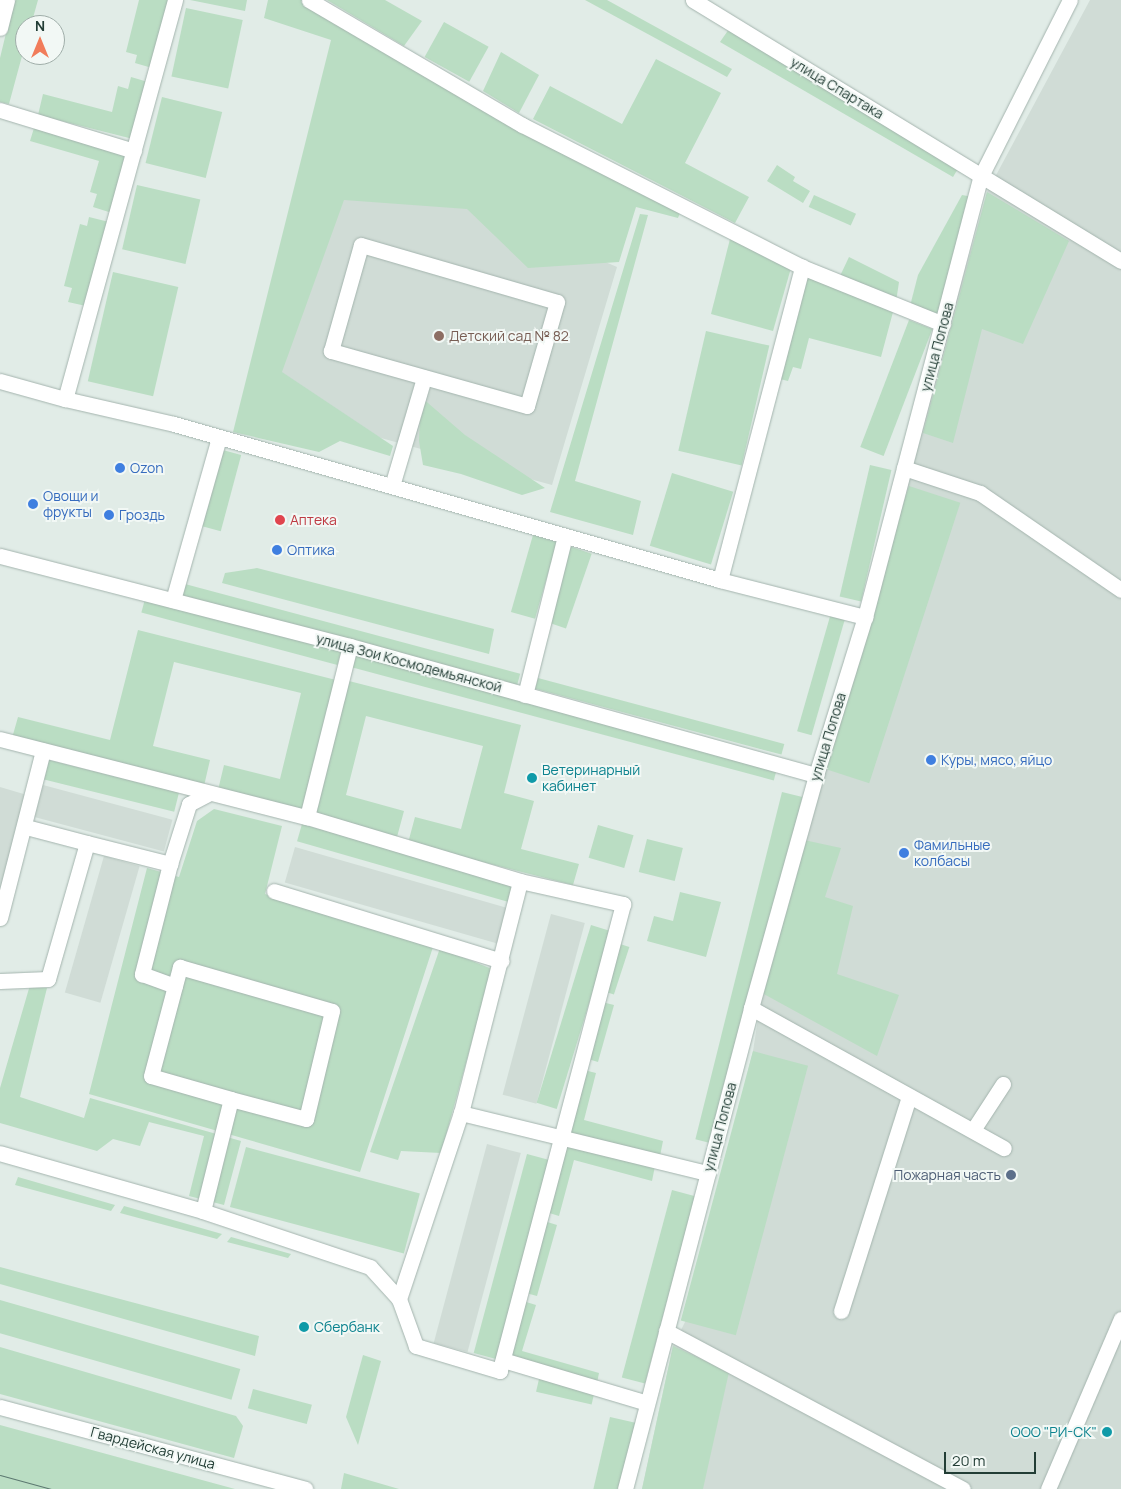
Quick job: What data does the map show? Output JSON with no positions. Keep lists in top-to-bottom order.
{
  "streets": {
    "street": [
      "улица Спартака",
      "улица Попова",
      "улица Зои Космодемьянской",
      "Гвардейская улица"
    ]
  },
  "crossings": [
    ["улица Спартака", "улица Попова"],
    ["улица Попова", "улица Зои Космодемьянской"]
  ],
  "places": [
    "Детский сад № 82",
    "Ozon",
    "Овощи и фрукты",
    "Гроздь",
    "Аптека",
    "Оптика",
    "Куры, мясо, яйцо",
    "Ветеринарный кабинет",
    "Фамильные колбасы",
    "Пожарная часть",
    "Сбербанк",
    "ООО \"РИ-СК\""
  ],
  "scale_bar": "20 m",
  "north": "top"
}
